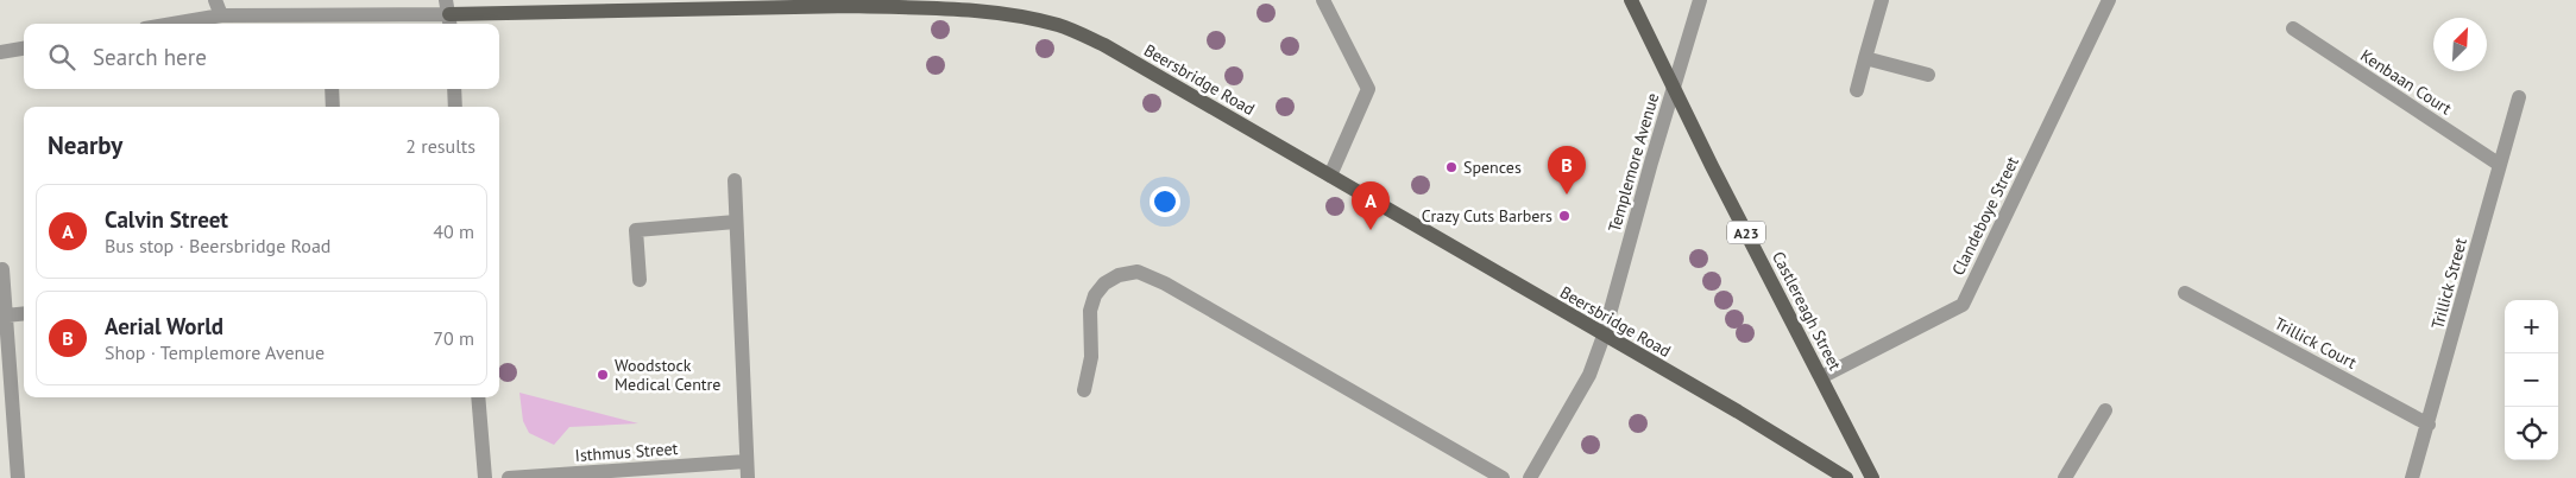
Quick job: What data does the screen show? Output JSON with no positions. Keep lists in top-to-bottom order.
{
  "streets": {
    "main road": ["Beersbridge Road", "A23", "Castlereagh Street"],
    "street": [
      "Kenbaan Court",
      "Templemore Avenue",
      "Clandeboye Street",
      "Trillick Street",
      "Trillick Court",
      "Isthmus Street"
    ]
  },
  "crossings": [
    ["Beersbridge Road", "Templemore Avenue"],
    ["Kenbaan Court", "Trillick Street"],
    ["Templemore Avenue", "Castlereagh Street"],
    ["Clandeboye Street", "Castlereagh Street"],
    ["Trillick Street", "Trillick Court"]
  ],
  "places": ["Spences", "Crazy Cuts Barbers", "Woodstock Medical Centre"],
  "north": "top right",
  "page": {
    "search": "Search here",
    "heading": ["Nearby", "2 results"],
    "pins": ["B", "A"],
    "list": [
      {
        "mark": "A",
        "name": "Calvin Street",
        "note": "Bus stop · Beersbridge Road",
        "value": "40 m"
      },
      {
        "mark": "B",
        "name": "Aerial World",
        "note": "Shop · Templemore Avenue",
        "value": "70 m"
      }
    ],
    "map_buttons": ["+", "−"]
  }
}
